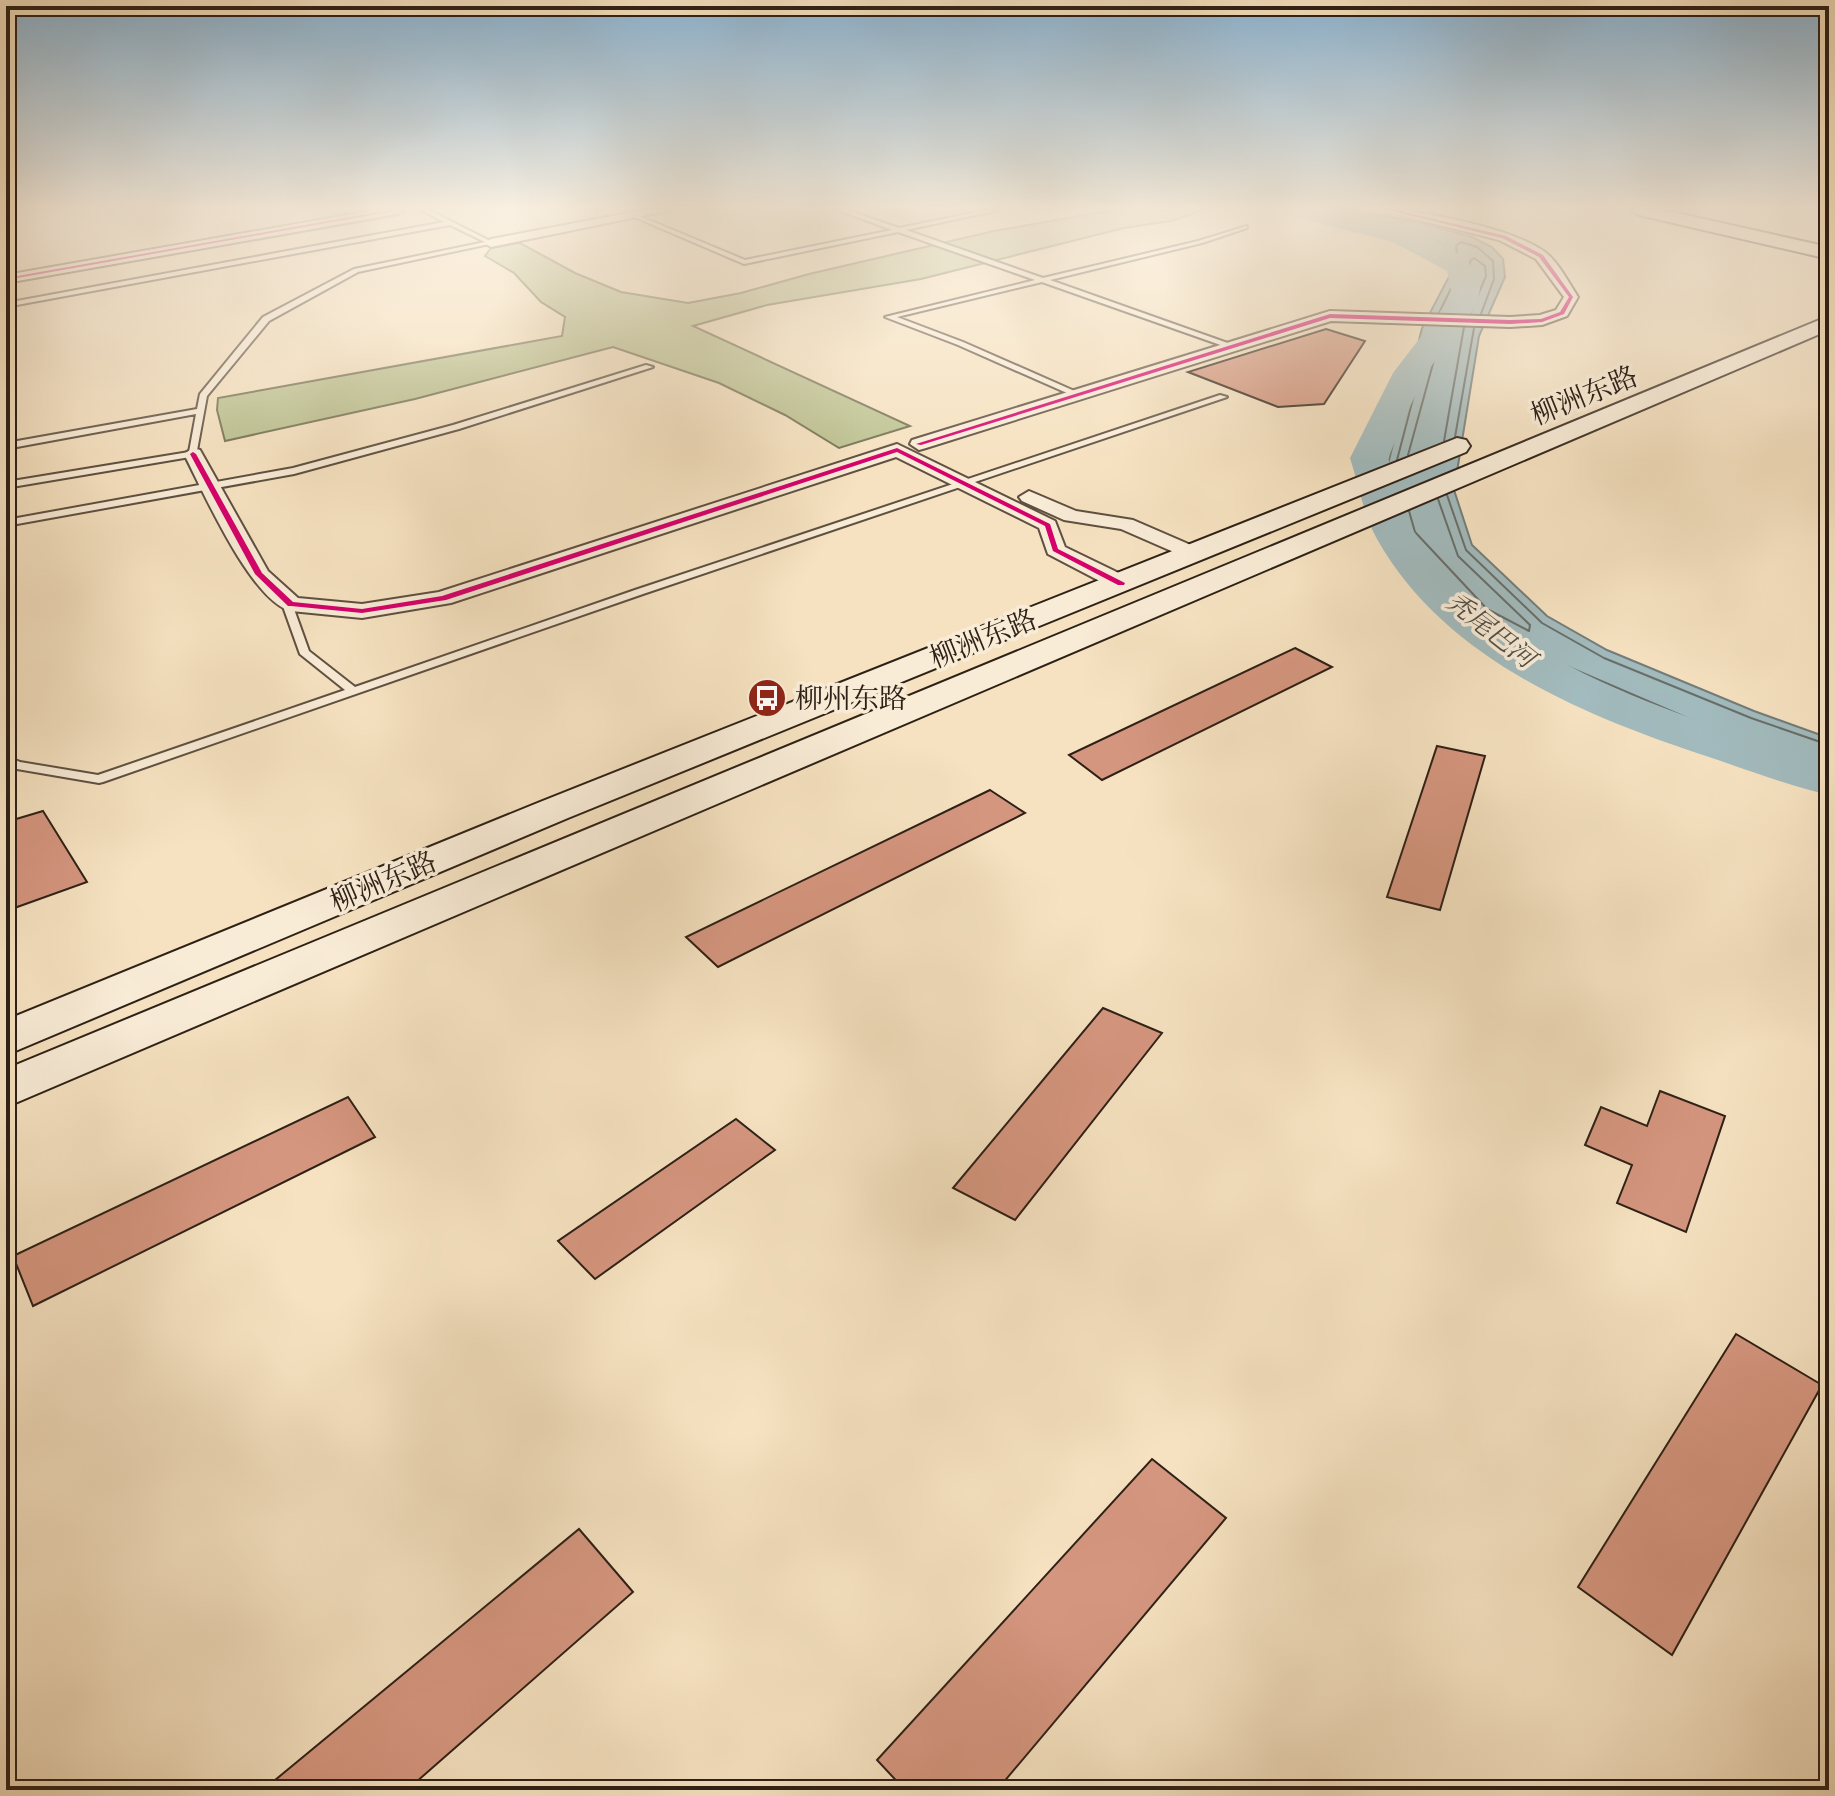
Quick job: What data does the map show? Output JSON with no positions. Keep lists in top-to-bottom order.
{
  "streets": {
    "main road": ["柳洲东路"]
  },
  "water": ["秃尾巴河"],
  "places": {
    "bus stop": ["柳州东路"]
  }
}
